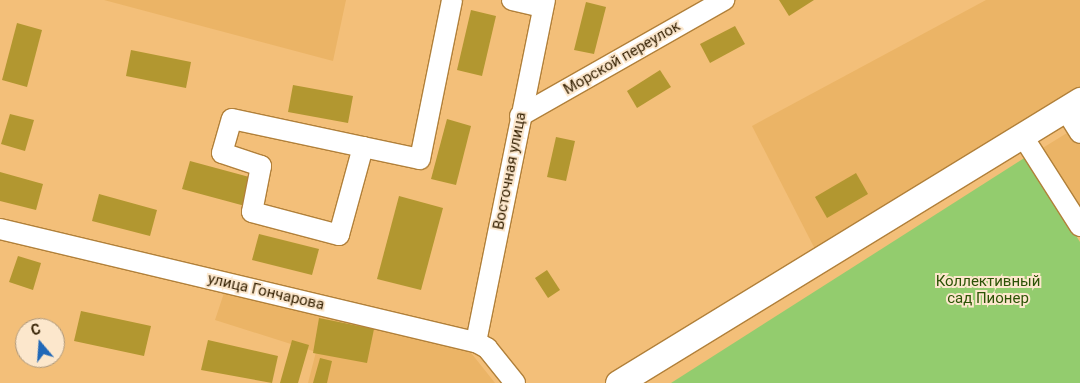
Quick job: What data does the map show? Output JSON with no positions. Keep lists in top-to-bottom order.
{
  "streets": {
    "street": ["Морской переулок", "Восточная улица", "улица Гончарова"]
  },
  "crossings": [
    ["Морской переулок", "Восточная улица"],
    ["Восточная улица", "улица Гончарова"]
  ],
  "parks": ["Коллективный сад Пионер"],
  "north": "top"
}
